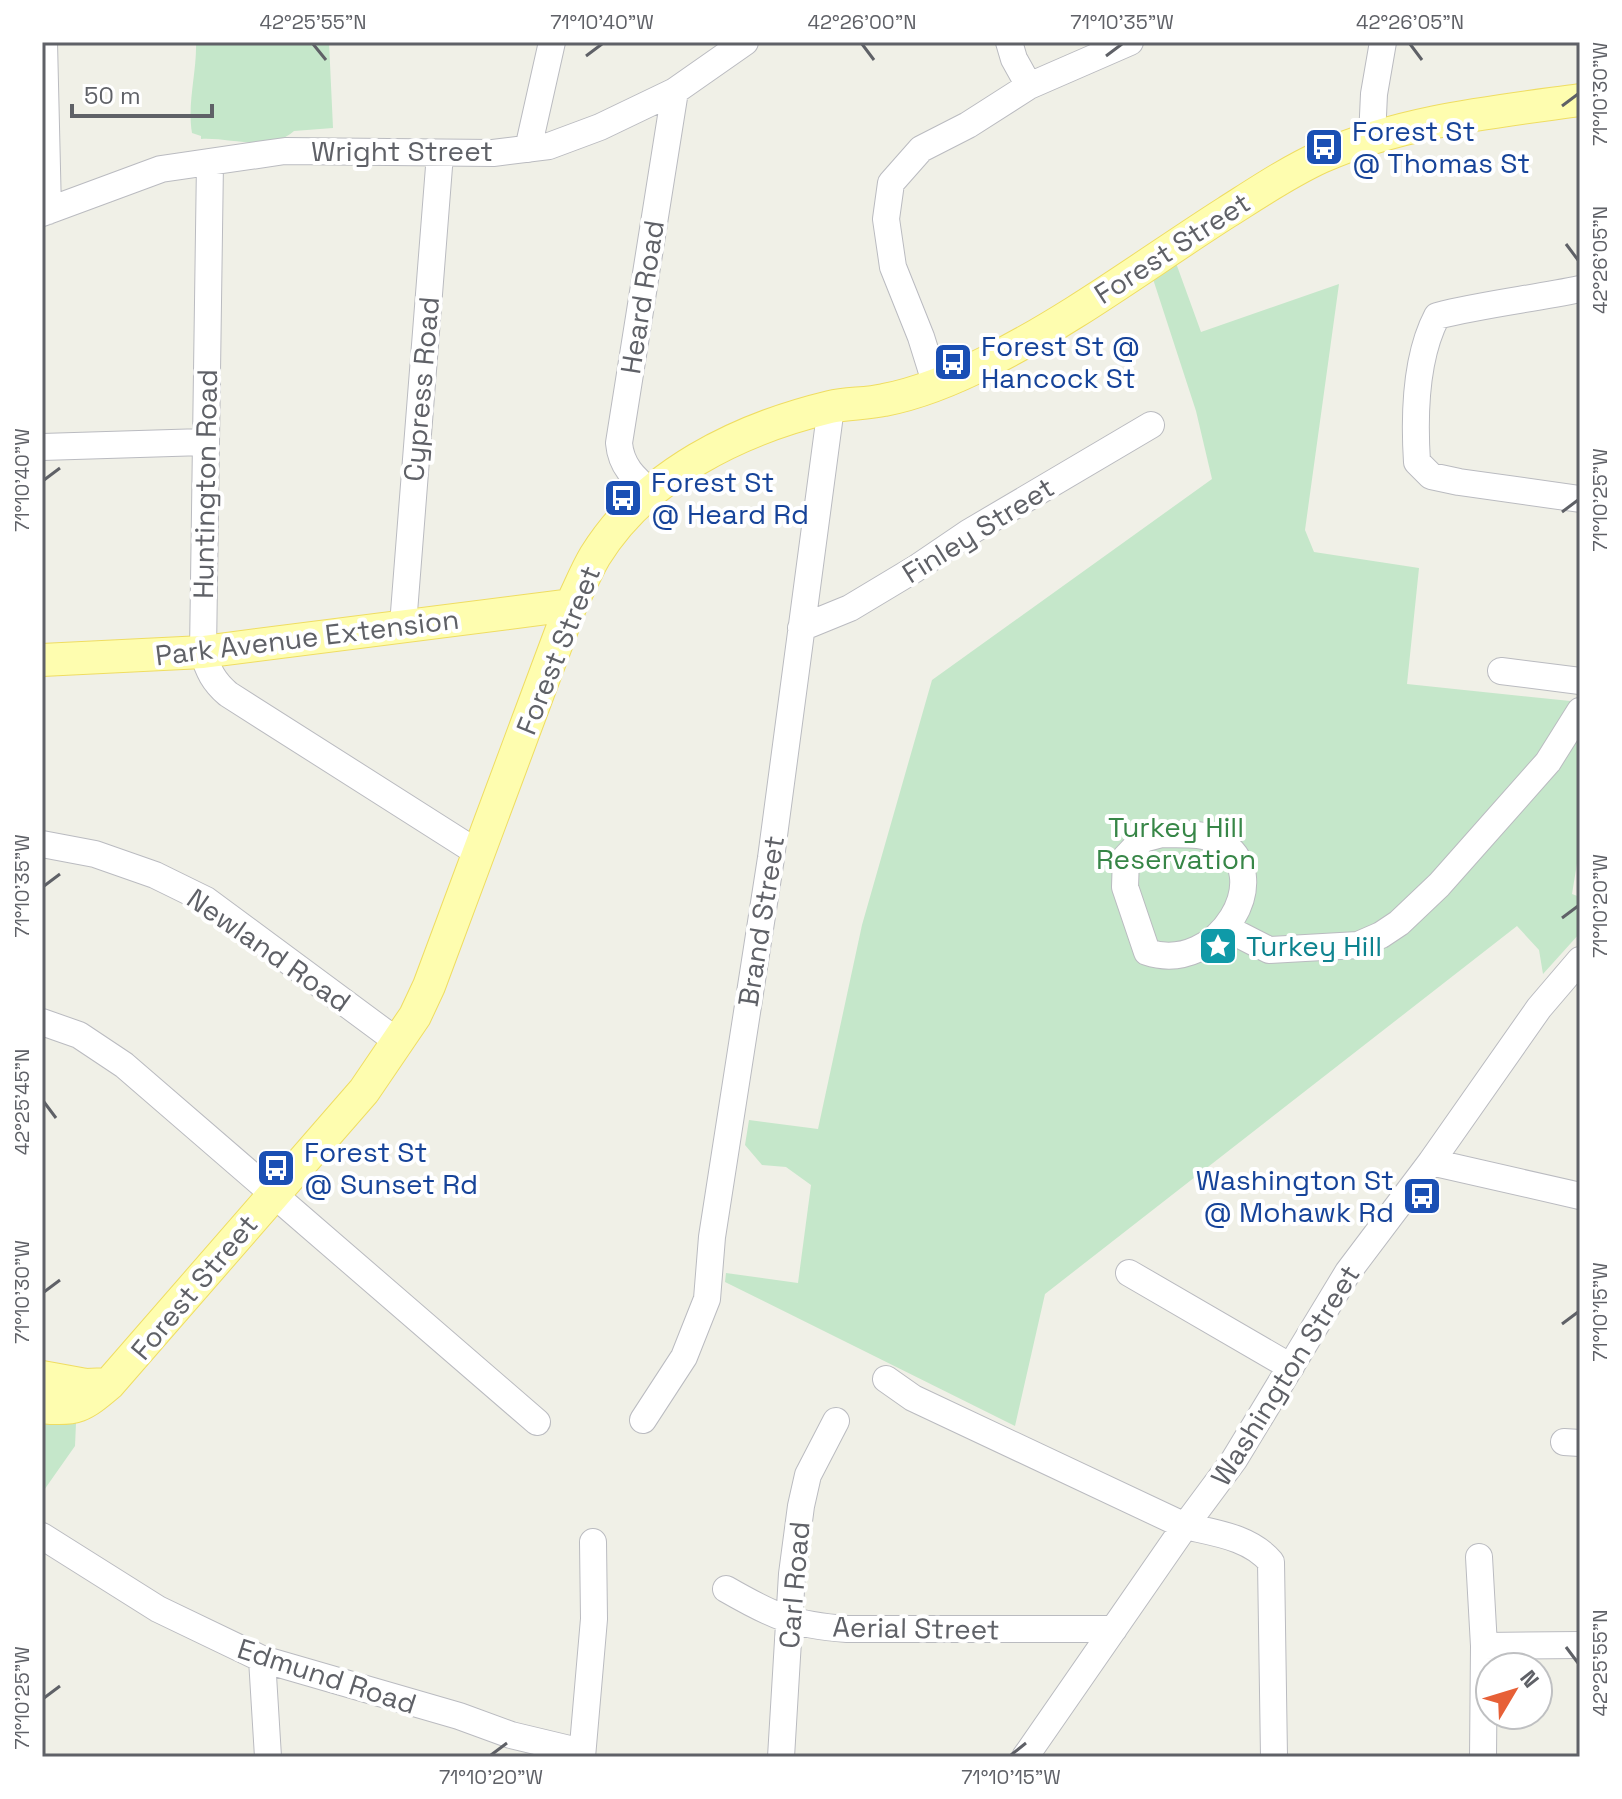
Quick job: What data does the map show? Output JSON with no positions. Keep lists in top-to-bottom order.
{
  "streets": {
    "main road": ["Forest Street", "Park Avenue Extension"],
    "street": [
      "Wright Street",
      "Heard Road",
      "Cypress Road",
      "Huntington Road",
      "Finley Street",
      "Brand Street",
      "Newland Road",
      "Washington Street",
      "Carl Road",
      "Aerial Street",
      "Edmund Road"
    ]
  },
  "crossings": [
    ["Wright Street", "Heard Road"],
    ["Wright Street", "Cypress Road"],
    ["Wright Street", "Huntington Road"],
    ["Forest Street", "Heard Road"],
    ["Forest Street", "Huntington Road"],
    ["Forest Street", "Park Avenue Extension"],
    ["Forest Street", "Brand Street"],
    ["Forest Street", "Newland Road"],
    ["Cypress Road", "Park Avenue Extension"],
    ["Huntington Road", "Park Avenue Extension"],
    ["Finley Street", "Brand Street"],
    ["Washington Street", "Aerial Street"],
    ["Carl Road", "Aerial Street"]
  ],
  "parks": ["Turkey Hill Reservation"],
  "places": {
    "bus stop": [
      "Forest St @ Thomas St",
      "Forest St @ Hancock St",
      "Forest St @ Heard Rd",
      "Forest St @ Sunset Rd",
      "Washington St @ Mohawk Rd"
    ],
    "place": ["Turkey Hill"]
  },
  "scale_bar": "50 m",
  "north": "top right",
  "coordinates": [
    "42°25'55\"N",
    "71°10'40\"W",
    "42°26'00\"N",
    "71°10'35\"W",
    "42°26'05\"N",
    "71°10'30\"W",
    "71°10'25\"W",
    "71°10'20\"W",
    "42°25'45\"N",
    "71°10'15\"W"
  ]
}
